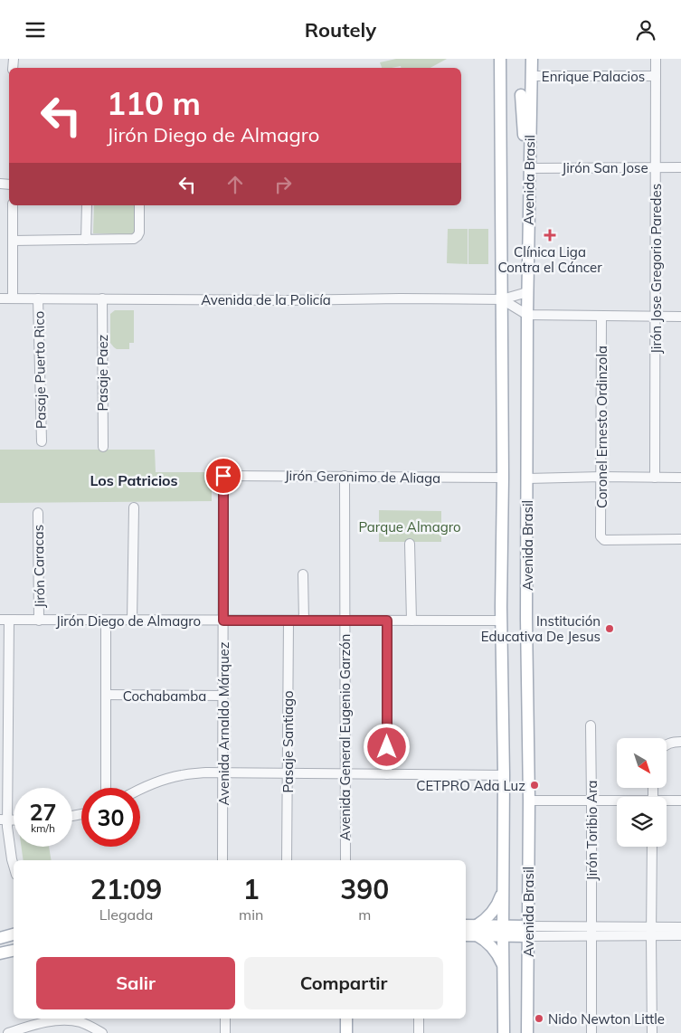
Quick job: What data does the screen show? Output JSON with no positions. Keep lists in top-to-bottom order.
{
  "streets": {
    "main road": ["Avenida Brasil"],
    "street": [
      "Enrique Palacios",
      "Jirón San Jose",
      "Jirón Jose Gregorio Paredes",
      "Avenida de la Policía",
      "Pasaje Puerto Rico",
      "Pasaje Paez",
      "Coronel Ernesto Ordinzola",
      "Jirón Geronimo de Aliaga",
      "Jirón Caracas",
      "Jirón Diego de Almagro",
      "Cochabamba",
      "Avenida Arnaldo Márquez",
      "Avenida General Eugenio Garzón",
      "Pasaje Santiago",
      "Jirón Toribio Ara"
    ]
  },
  "crossings": [
    ["Enrique Palacios", "Avenida Brasil"],
    ["Enrique Palacios", "Jirón Jose Gregorio Paredes"],
    ["Jirón San Jose", "Avenida Brasil"],
    ["Jirón San Jose", "Jirón Jose Gregorio Paredes"],
    ["Avenida Brasil", "Avenida de la Policía"],
    ["Avenida Brasil", "Jirón Geronimo de Aliaga"],
    ["Avenida Brasil", "Jirón Diego de Almagro"],
    ["Avenida de la Policía", "Pasaje Puerto Rico"],
    ["Avenida de la Policía", "Pasaje Paez"],
    ["Jirón Geronimo de Aliaga", "Avenida Arnaldo Márquez"],
    ["Jirón Geronimo de Aliaga", "Avenida General Eugenio Garzón"],
    ["Jirón Caracas", "Jirón Diego de Almagro"],
    ["Jirón Diego de Almagro", "Avenida Arnaldo Márquez"],
    ["Jirón Diego de Almagro", "Avenida General Eugenio Garzón"],
    ["Jirón Diego de Almagro", "Pasaje Santiago"],
    ["Cochabamba", "Avenida Arnaldo Márquez"]
  ],
  "districts": ["Los Patricios"],
  "parks": ["Parque Almagro"],
  "places": {
    "health": ["Clínica Liga Contra el Cáncer"],
    "other": ["Institución Educativa De Jesus", "CETPRO Ada Luz", "Nido Newton Little"]
  },
  "north": "bottom right",
  "page": {
    "header": "Routely",
    "turn": ["110 m", "Jirón Diego de Almagro"],
    "speed": "27 km/h",
    "limit": "30",
    "eta": [
      "21:09",
      "Llegada",
      "1",
      "min",
      "390",
      "m"
    ],
    "buttons": ["Salir", "Compartir"]
  }
}
